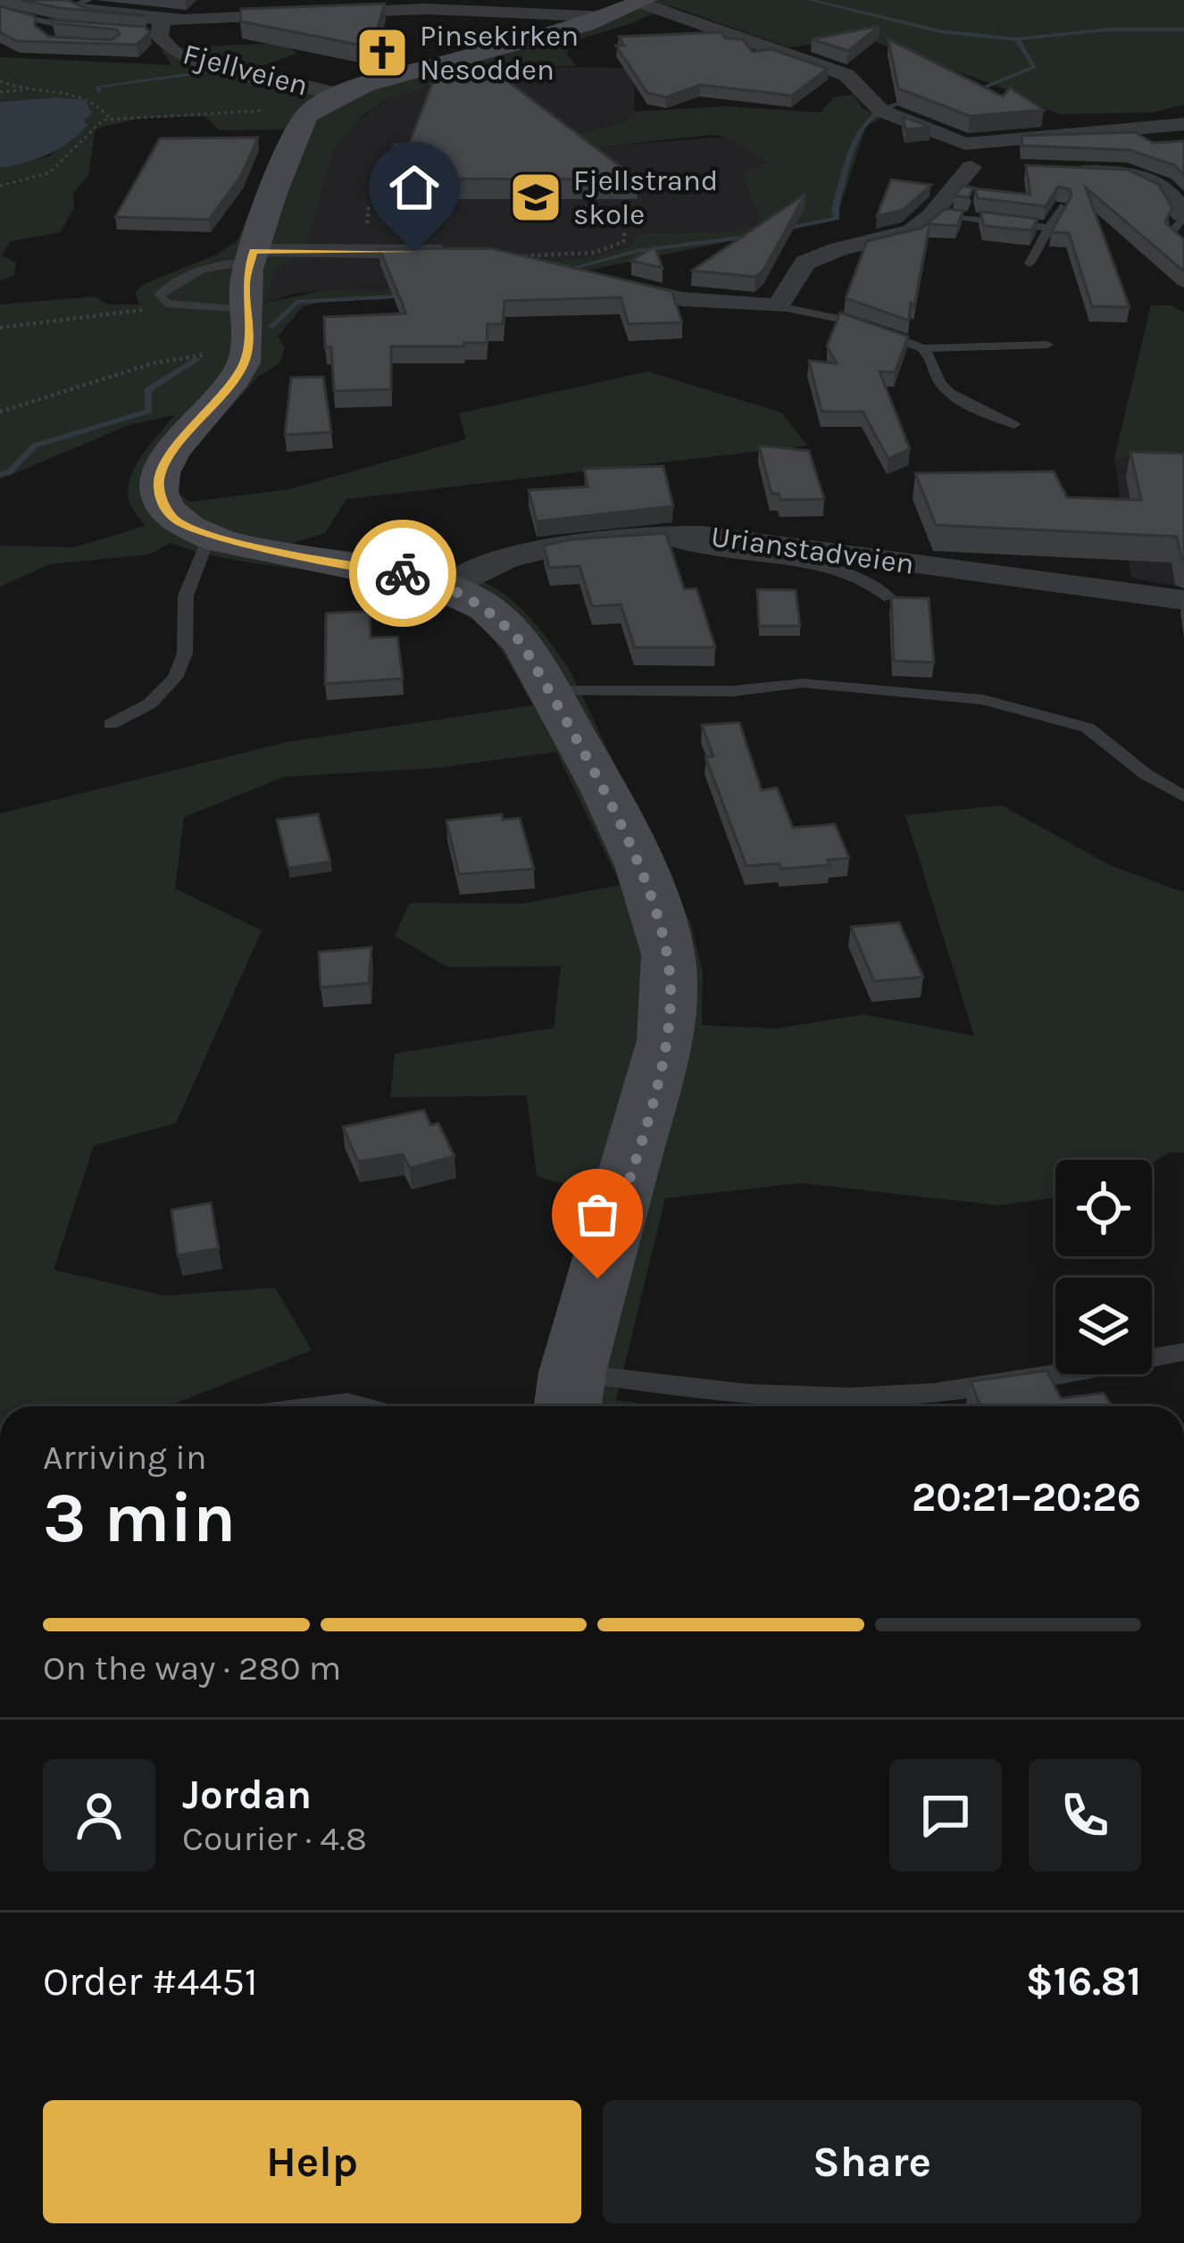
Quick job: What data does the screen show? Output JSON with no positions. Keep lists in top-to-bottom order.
{
  "streets": {
    "main road": ["Fjellveien"],
    "street": ["Urianstadveien"]
  },
  "crossings": [
    ["Fjellveien", "Urianstadveien"]
  ],
  "places": {
    "church": ["Pinsekirken Nesodden"],
    "school or university": ["Fjellstrand skole"]
  },
  "page": {
    "heading": ["3 min", "Arriving in", "20:21–20:26"],
    "panel": [
      "Jordan",
      "Courier · 4.8",
      "Order #4451",
      "$16.81"
    ],
    "bar": "On the way · 280 m",
    "buttons": ["Help", "Share"]
  }
}
